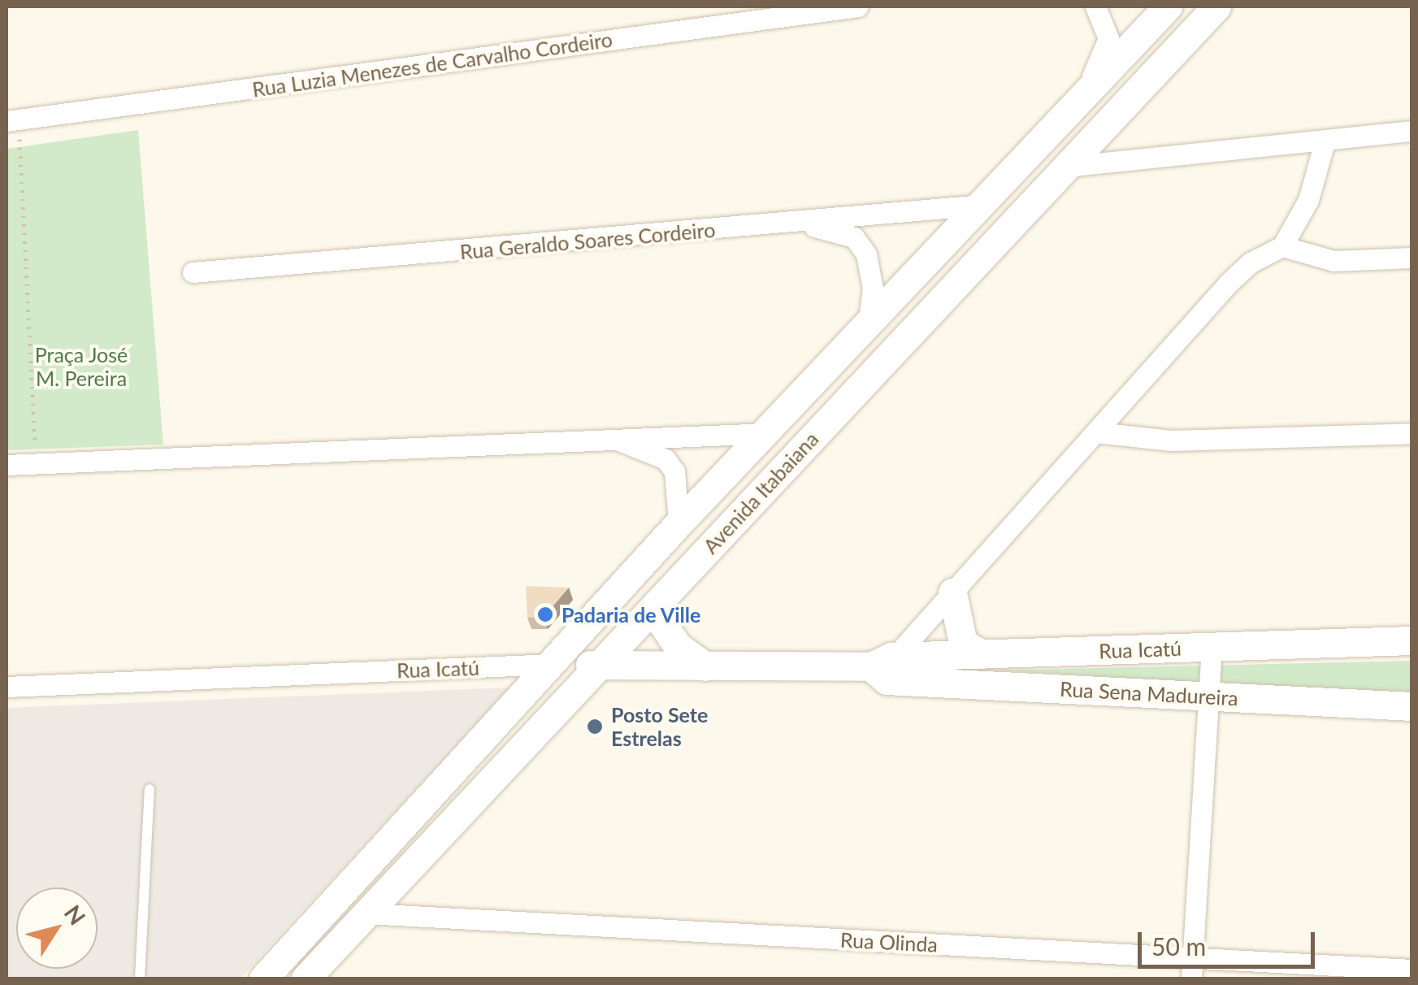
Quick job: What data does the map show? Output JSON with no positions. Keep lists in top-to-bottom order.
{
  "streets": {
    "main road": ["Avenida Itabaiana", "Rua Icatú", "Rua Sena Madureira"],
    "street": ["Rua Luzia Menezes de Carvalho Cordeiro", "Rua Geraldo Soares Cordeiro", "Rua Olinda"]
  },
  "crossings": [
    ["Rua Geraldo Soares Cordeiro", "Avenida Itabaiana"],
    ["Avenida Itabaiana", "Rua Icatú"],
    ["Avenida Itabaiana", "Rua Olinda"],
    ["Rua Icatú", "Rua Sena Madureira"]
  ],
  "parks": ["Praça José M. Pereira"],
  "places": ["Padaria de Ville", "Posto Sete Estrelas"],
  "scale_bar": "50 m",
  "north": "top right"
}
